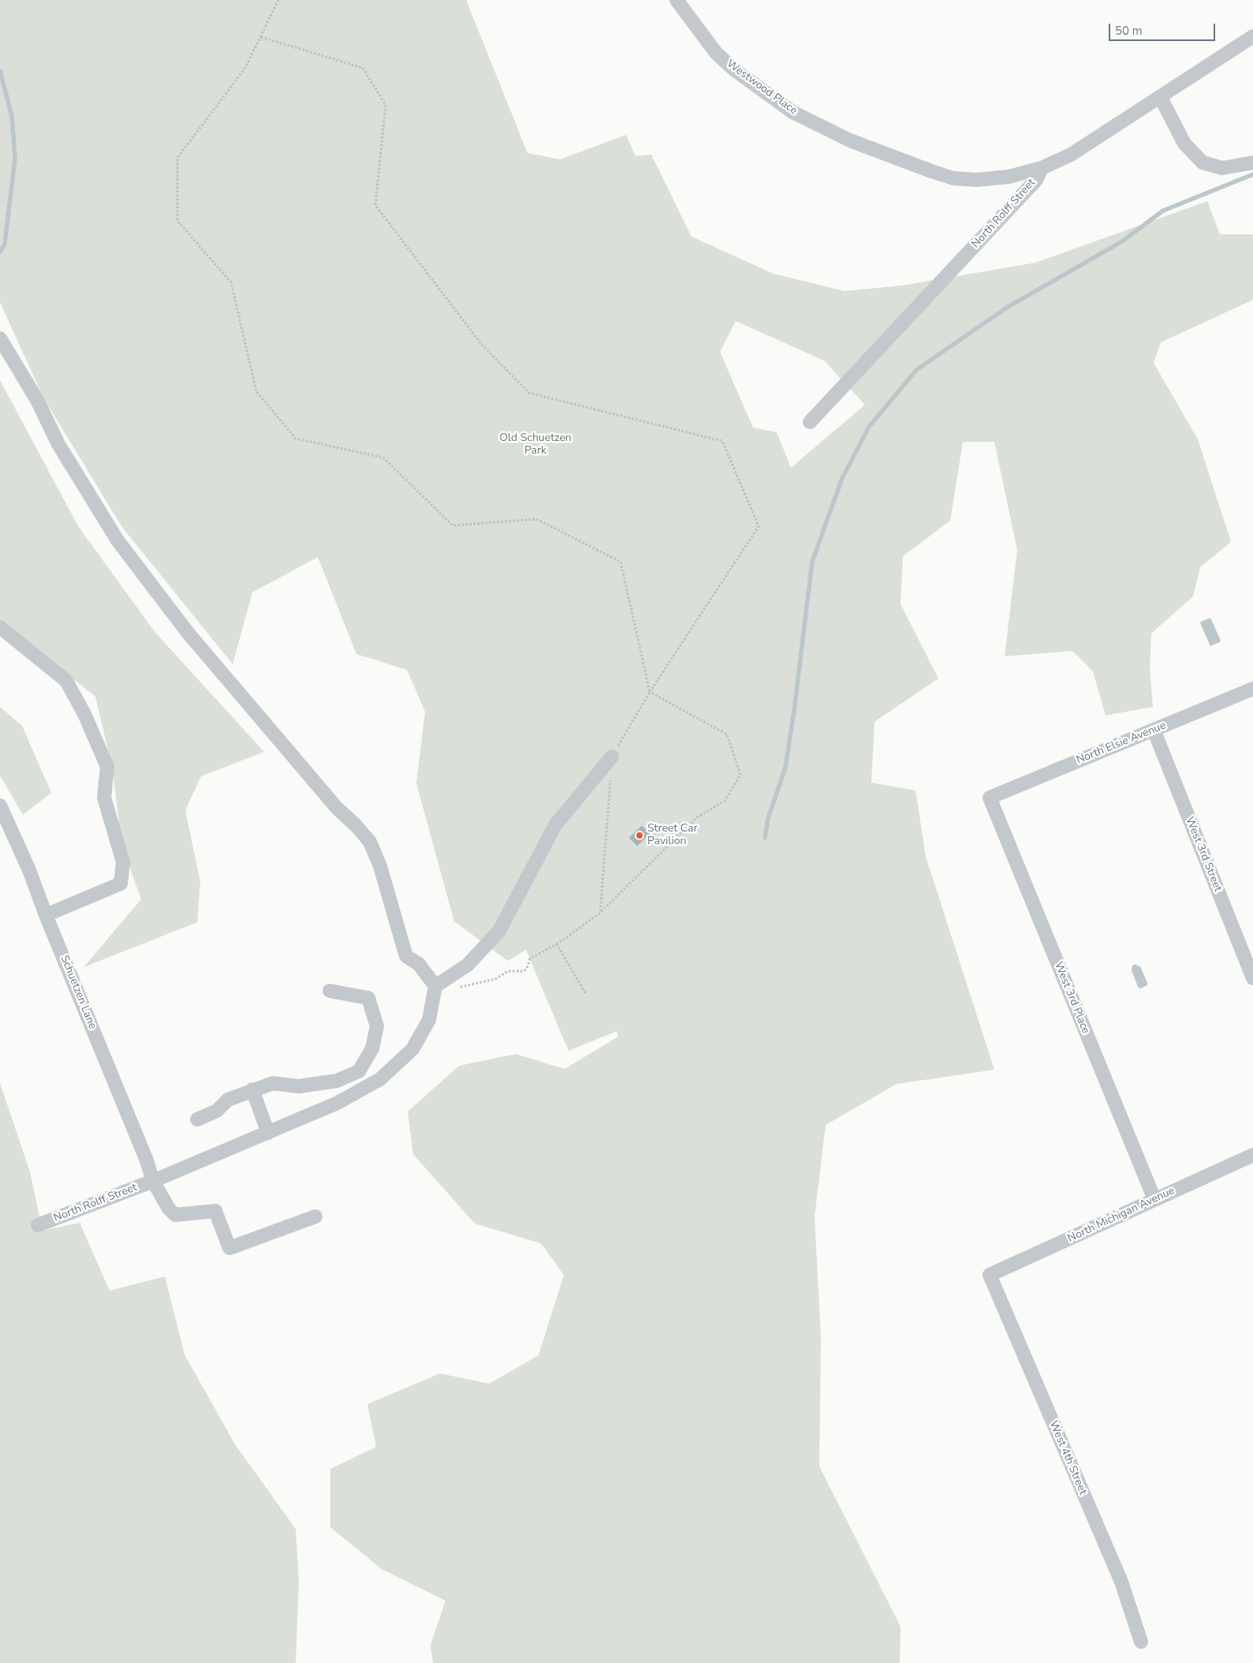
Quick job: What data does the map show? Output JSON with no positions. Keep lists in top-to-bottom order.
{
  "streets": {
    "street": [
      "Westwood Place",
      "North Rolff Street",
      "North Elsie Avenue",
      "West 3rd Street",
      "Schuetzen Lane",
      "West 3rd Place",
      "North Michigan Avenue",
      "West 4th Street"
    ]
  },
  "crossings": [
    ["Westwood Place", "North Rolff Street"],
    ["North Rolff Street", "Schuetzen Lane"],
    ["North Elsie Avenue", "West 3rd Street"],
    ["North Elsie Avenue", "West 3rd Place"],
    ["West 3rd Place", "North Michigan Avenue"],
    ["North Michigan Avenue", "West 4th Street"]
  ],
  "parks": ["Old Schuetzen Park"],
  "places": ["Street Car Pavilion"],
  "scale_bar": "50 m"
}
